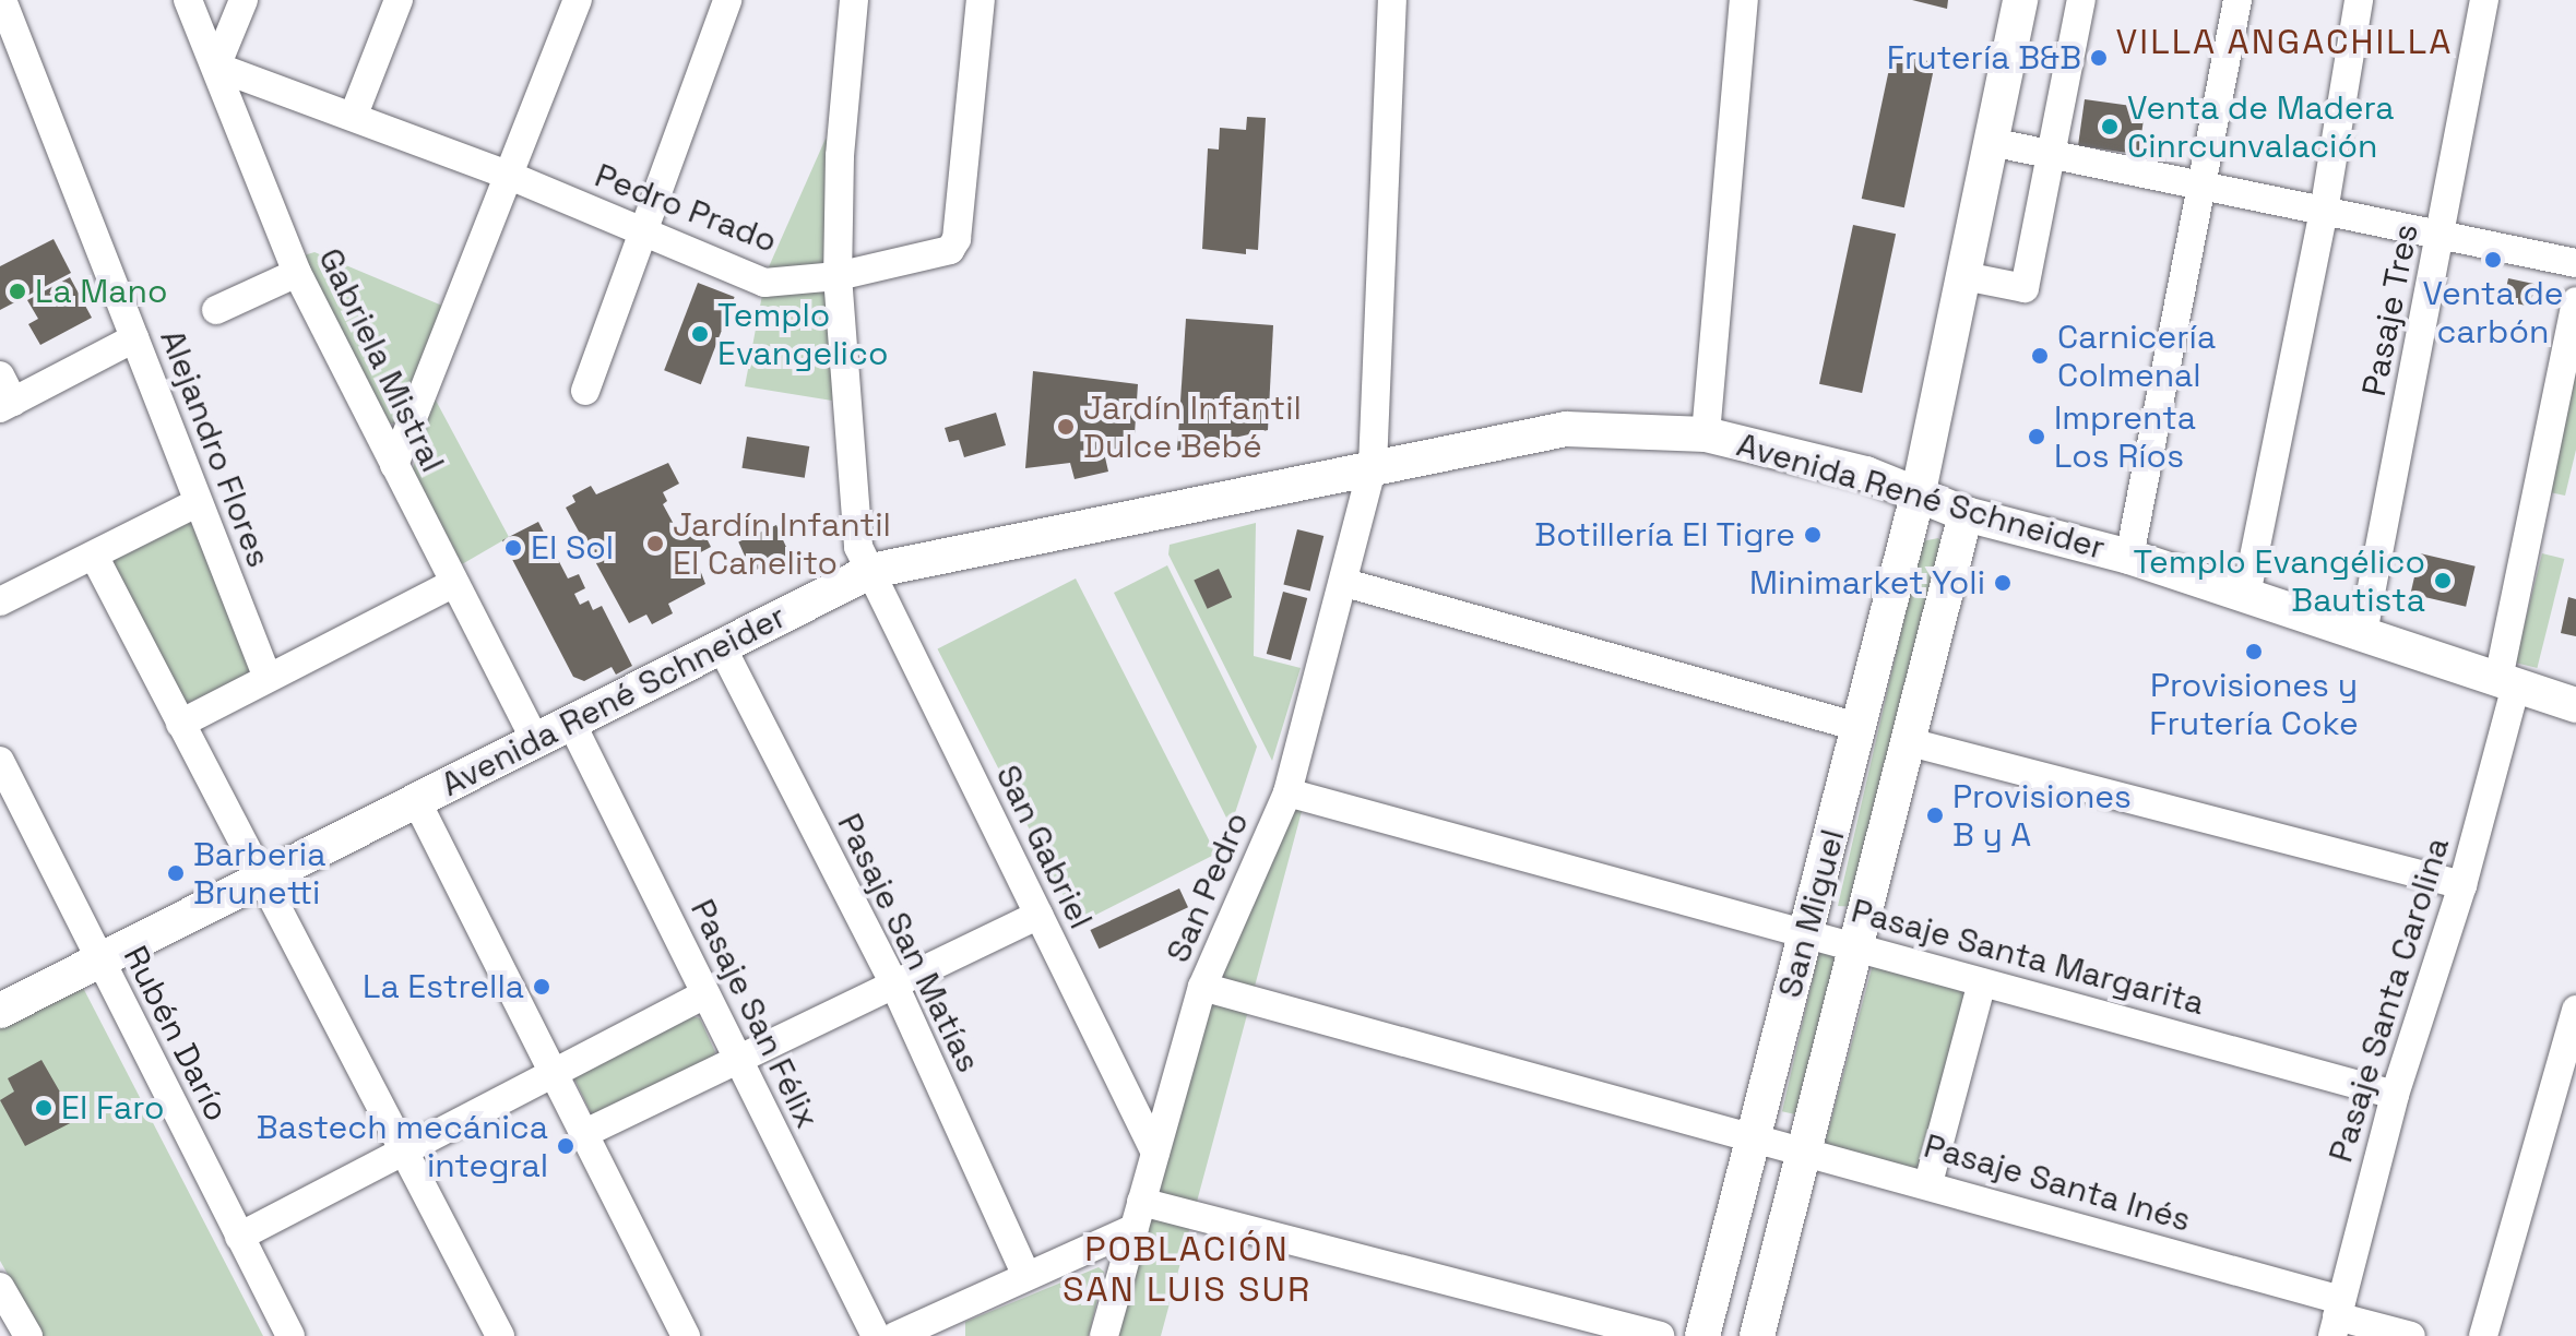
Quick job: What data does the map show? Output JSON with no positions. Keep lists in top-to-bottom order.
{
  "streets": {
    "main road": ["Avenida René Schneider", "San Miguel"],
    "street": [
      "Pedro Prado",
      "Pasaje Tres",
      "Gabriela Mistral",
      "Alejandro Flores",
      "San Gabriel",
      "San Pedro",
      "Pasaje San Matías",
      "Pasaje Santa Margarita",
      "Pasaje Santa Carolina",
      "Pasaje San Félix",
      "Rubén Darío",
      "Pasaje Santa Inés"
    ]
  },
  "crossings": [
    ["Pedro Prado", "Gabriela Mistral"],
    ["Pedro Prado", "San Gabriel"],
    ["Pasaje Tres", "Avenida René Schneider"],
    ["Gabriela Mistral", "Avenida René Schneider"],
    ["Avenida René Schneider", "San Gabriel"],
    ["Avenida René Schneider", "San Pedro"],
    ["Avenida René Schneider", "San Miguel"],
    ["Avenida René Schneider", "Pasaje San Matías"],
    ["Avenida René Schneider", "Pasaje Santa Carolina"],
    ["Avenida René Schneider", "Pasaje San Félix"],
    ["Avenida René Schneider", "Rubén Darío"],
    ["San Gabriel", "San Pedro"],
    ["San Pedro", "Pasaje Santa Margarita"],
    ["San Pedro", "Pasaje Santa Inés"],
    ["San Miguel", "Pasaje Santa Margarita"],
    ["San Miguel", "Pasaje Santa Inés"],
    ["Pasaje Santa Margarita", "Pasaje Santa Carolina"],
    ["Pasaje Santa Carolina", "Pasaje Santa Inés"]
  ],
  "districts": ["VILLA ANGACHILLA", "POBLACIÓN SAN LUIS SUR"],
  "places": [
    "Frutería B&B",
    "Venta de Madera Cinrcunvalación",
    "Venta de carbón",
    "La Mano",
    "Templo Evangelico",
    "Carnicería Colmenal",
    "Jardín Infantil Dulce Bebé",
    "Imprenta Los Ríos",
    "Botillería El Tigre",
    "Jardín Infantil El Canelito",
    "El Sol",
    "Templo Evangélico Bautista",
    "Minimarket Yoli",
    "Provisiones y Frutería Coke",
    "Provisiones B y A",
    "Barberia Brunetti",
    "La Estrella",
    "El Faro",
    "Bastech mecánica integral"
  ]
}
